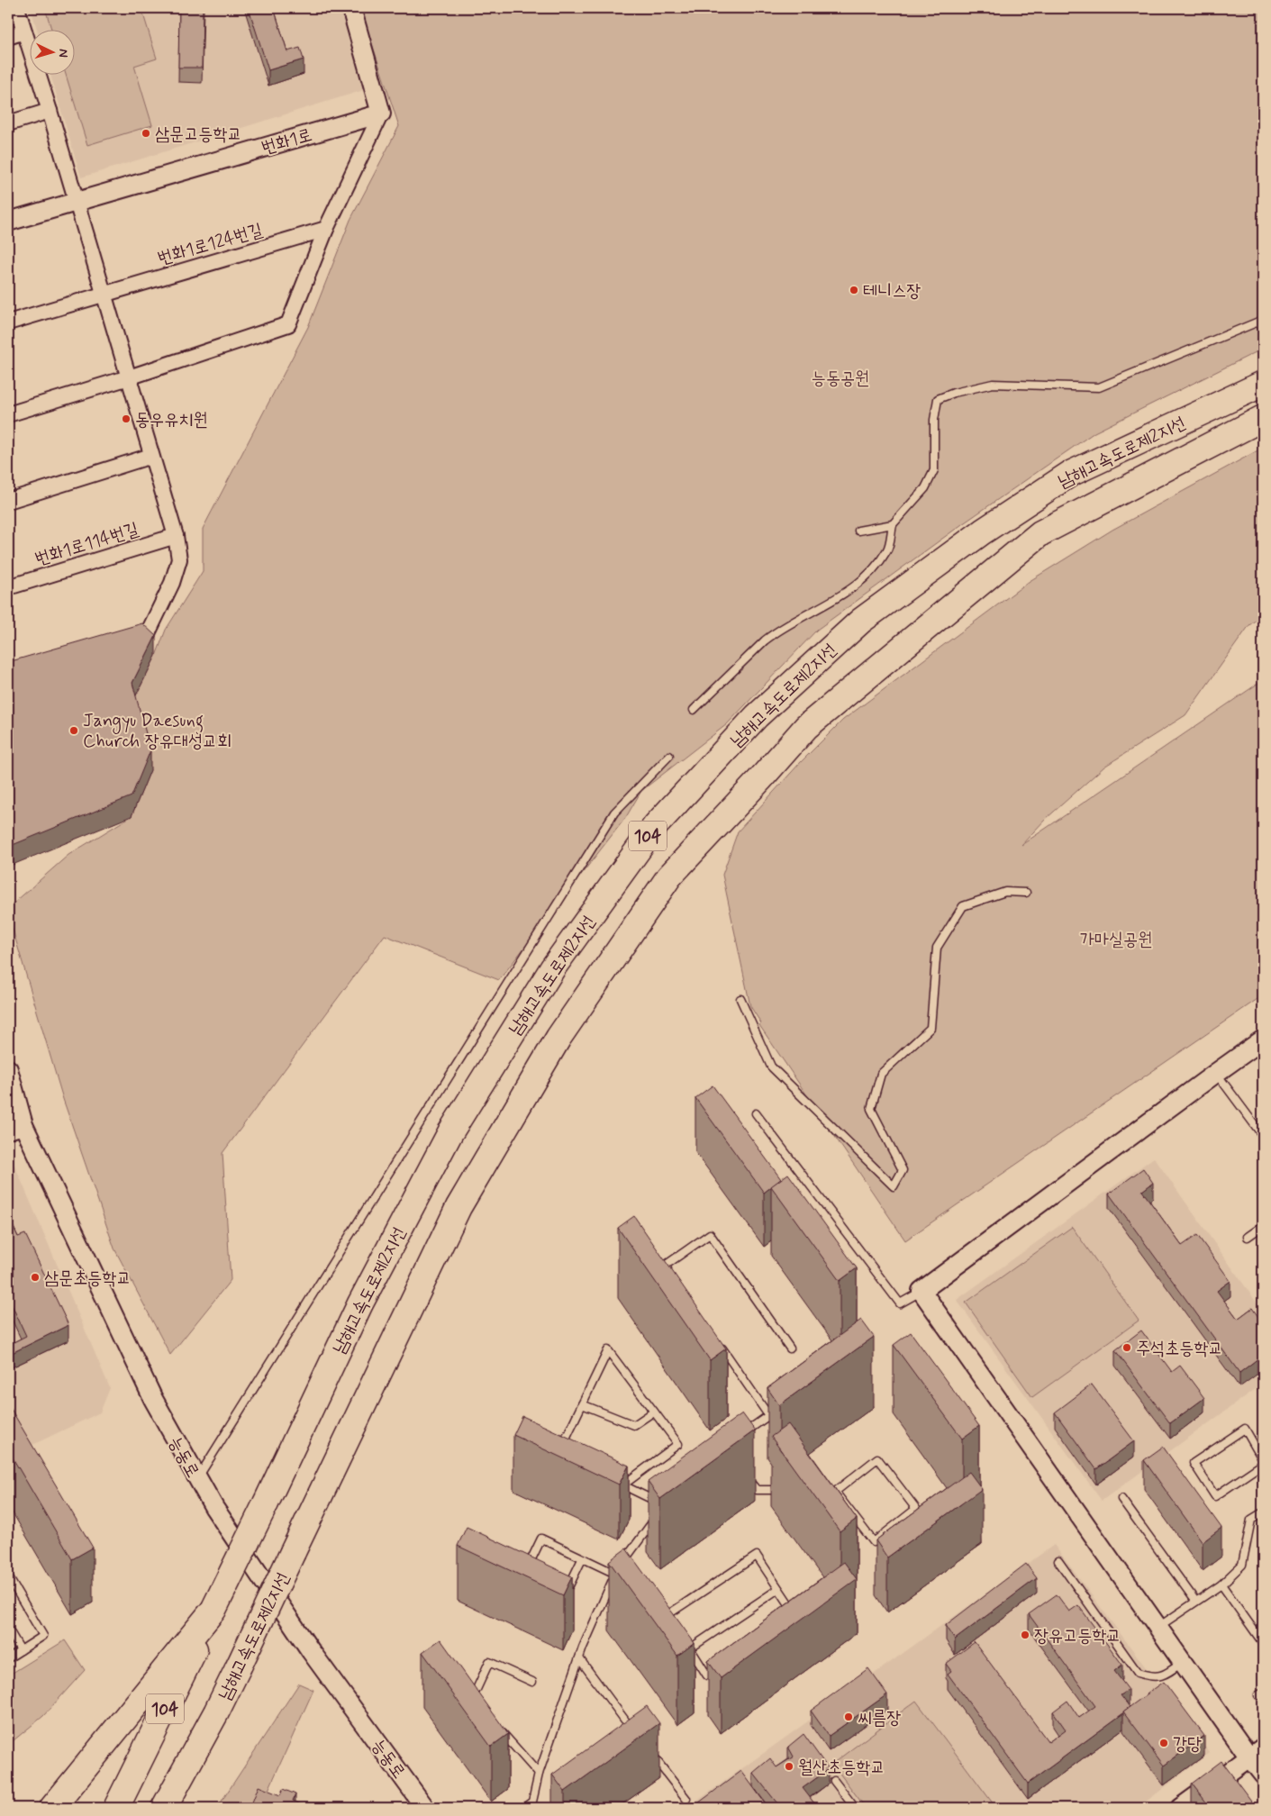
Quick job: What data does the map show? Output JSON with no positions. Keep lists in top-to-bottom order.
{
  "streets": {
    "highway": ["남해고속도로제2지선", "104"],
    "street": [
      "번화1로",
      "번화1로124번길",
      "번화1로114번길",
      "능동로"
    ]
  },
  "parks": ["능동공원", "가마실공원"],
  "places": [
    "삼문고등학교",
    "테니스장",
    "동우유치원",
    "Jangyu Daesung Church 장유대성교회",
    "삼문초등학교",
    "주석초등학교",
    "장유고등학교",
    "씨름장",
    "강당",
    "월산초등학교"
  ],
  "north": "right"
}
